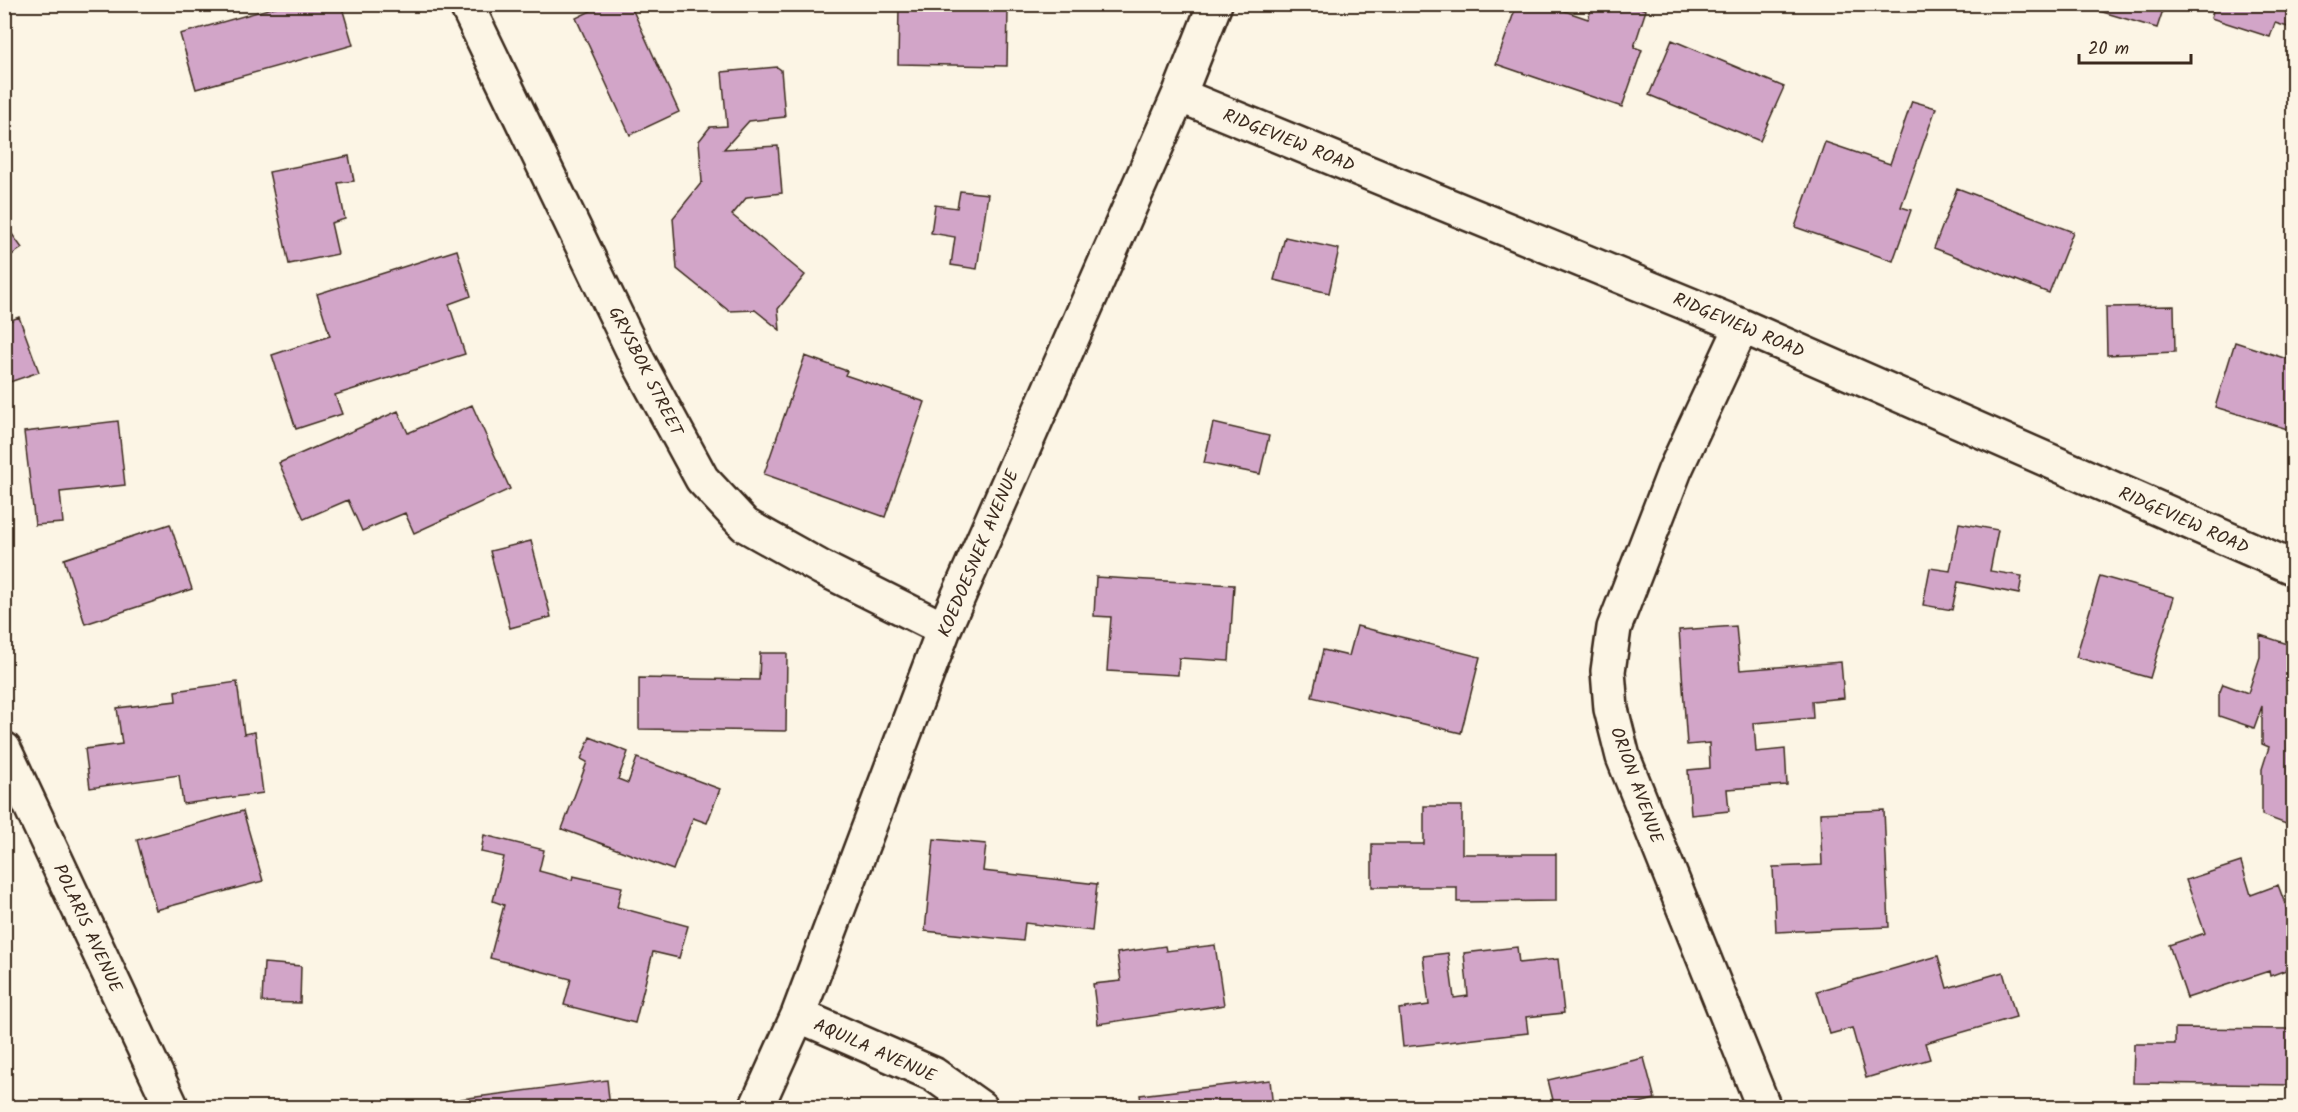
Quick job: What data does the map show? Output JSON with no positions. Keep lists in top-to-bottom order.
{
  "streets": {
    "street": [
      "RIDGEVIEW ROAD",
      "GRYSBOK STREET",
      "KOEDOESNEK AVENUE",
      "ORION AVENUE",
      "POLARIS AVENUE",
      "AQUILA AVENUE"
    ]
  },
  "crossings": [
    ["RIDGEVIEW ROAD", "KOEDOESNEK AVENUE"],
    ["RIDGEVIEW ROAD", "ORION AVENUE"],
    ["GRYSBOK STREET", "KOEDOESNEK AVENUE"],
    ["KOEDOESNEK AVENUE", "AQUILA AVENUE"]
  ],
  "scale_bar": "20 m"
}
